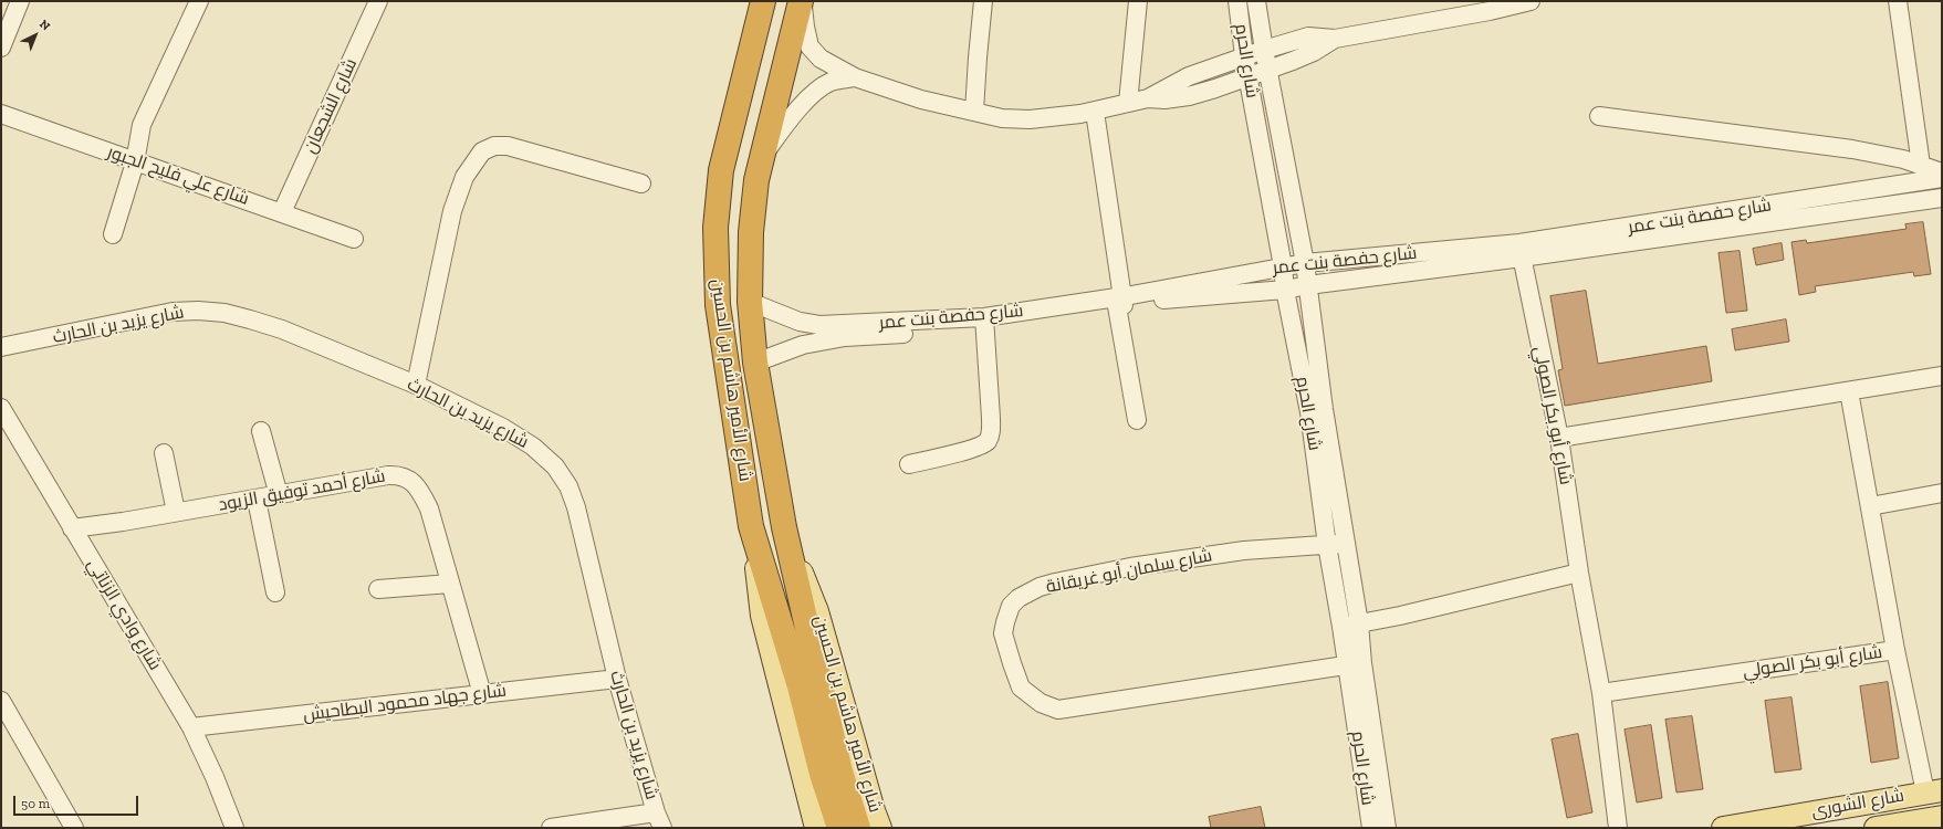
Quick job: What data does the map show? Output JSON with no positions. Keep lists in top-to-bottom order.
{
  "streets": {
    "highway": ["شارع الأمير هاشم بن الحسين"],
    "main road": ["شارع الشورى"],
    "street": [
      "شارع الحرم",
      "شارع الشجعان",
      "شارع علي فليح الجبور",
      "شارع حفصة بنت عمر",
      "شارع يزيد بن الحارث",
      "شارع أبو بكر الصولي",
      "شارع أحمد توفيق الزيود",
      "شارع سلمان أبو غريقانة",
      "شارع وادي الزناتي",
      "شارع جهاد محمود البطاحيش"
    ]
  },
  "crossings": [
    ["شارع الحرم", "شارع حفصة بنت عمر"],
    ["شارع الحرم", "شارع سلمان أبو غريقانة"],
    ["شارع الشجعان", "شارع علي فليح الجبور"],
    ["شارع حفصة بنت عمر", "شارع الأمير هاشم بن الحسين"],
    ["شارع حفصة بنت عمر", "شارع أبو بكر الصولي"],
    ["شارع يزيد بن الحارث", "شارع جهاد محمود البطاحيش"],
    ["شارع أحمد توفيق الزيود", "شارع وادي الزناتي"],
    ["شارع أحمد توفيق الزيود", "شارع جهاد محمود البطاحيش"],
    ["شارع وادي الزناتي", "شارع جهاد محمود البطاحيش"]
  ],
  "scale_bar": "50 m",
  "north": "top right"
}
